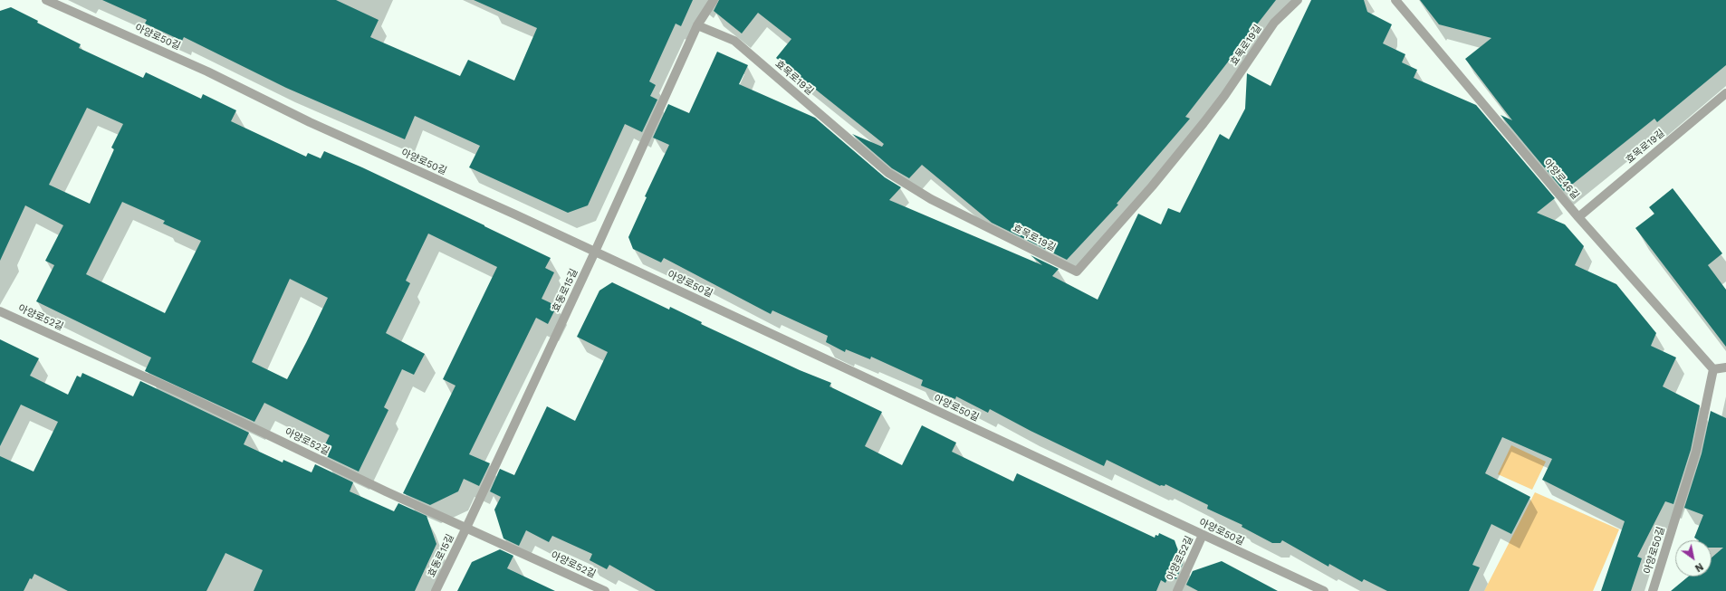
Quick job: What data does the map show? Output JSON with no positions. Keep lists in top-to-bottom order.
{
  "streets": {
    "street": [
      "아양로50길",
      "효목로19길",
      "아양로46길",
      "효동로15길",
      "아양로52길"
    ]
  },
  "crossings": [
    ["아양로50길", "아양로46길"],
    ["아양로50길", "효동로15길"],
    ["아양로50길", "아양로52길"],
    ["효목로19길", "아양로46길"],
    ["효목로19길", "효동로15길"],
    ["효동로15길", "아양로52길"]
  ],
  "north": "bottom right"
}
